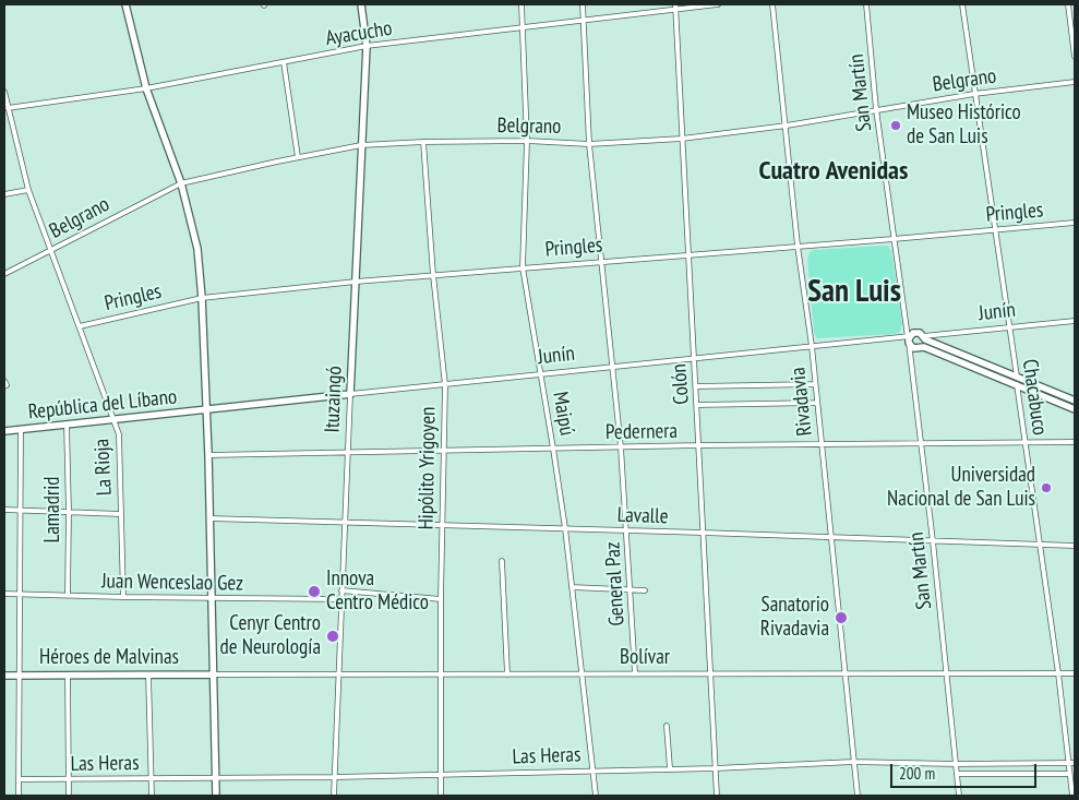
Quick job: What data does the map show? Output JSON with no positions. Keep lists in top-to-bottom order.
{
  "streets": {
    "street": [
      "Ayacucho",
      "Belgrano",
      "San Martín",
      "Pringles",
      "Junín",
      "Colón",
      "Chacabuco",
      "Ituzaingó",
      "Rivadavia",
      "República del Líbano",
      "Maipú",
      "Pedernera",
      "La Rioja",
      "Hipólito Yrigoyen",
      "Lamadrid",
      "Lavalle",
      "Juan Wenceslao Gez",
      "General Paz",
      "Héroes de Malvinas",
      "Bolívar",
      "Las Heras"
    ]
  },
  "crossings": [
    ["Ayacucho", "Colón"],
    ["Ayacucho", "Ituzaingó"],
    ["Ayacucho", "Maipú"],
    ["Ayacucho", "La Rioja"],
    ["Ayacucho", "General Paz"],
    ["Belgrano", "San Martín"],
    ["Belgrano", "Colón"],
    ["Belgrano", "Chacabuco"],
    ["Belgrano", "Ituzaingó"],
    ["Belgrano", "Rivadavia"],
    ["Belgrano", "Maipú"],
    ["Belgrano", "La Rioja"],
    ["Belgrano", "Hipólito Yrigoyen"],
    ["Belgrano", "General Paz"],
    ["San Martín", "Pringles"],
    ["San Martín", "Junín"],
    ["San Martín", "Pedernera"],
    ["San Martín", "Lavalle"],
    ["San Martín", "Bolívar"],
    ["San Martín", "Las Heras"],
    ["Pringles", "Colón"],
    ["Pringles", "Chacabuco"],
    ["Pringles", "Ituzaingó"],
    ["Pringles", "Rivadavia"],
    ["Pringles", "Maipú"],
    ["Pringles", "La Rioja"],
    ["Pringles", "Hipólito Yrigoyen"],
    ["Pringles", "General Paz"],
    ["Junín", "Colón"],
    ["Junín", "Chacabuco"],
    ["Junín", "Ituzaingó"],
    ["Junín", "Rivadavia"],
    ["Junín", "República del Líbano"],
    ["Junín", "Maipú"],
    ["Junín", "Hipólito Yrigoyen"],
    ["Junín", "General Paz"],
    ["Colón", "Pedernera"],
    ["Colón", "Lavalle"],
    ["Colón", "Bolívar"],
    ["Colón", "Las Heras"],
    ["Chacabuco", "Pedernera"],
    ["Chacabuco", "Lavalle"],
    ["Chacabuco", "Bolívar"],
    ["Chacabuco", "Las Heras"],
    ["Ituzaingó", "Pedernera"],
    ["Ituzaingó", "Lavalle"],
    ["Ituzaingó", "Juan Wenceslao Gez"],
    ["Ituzaingó", "Bolívar"],
    ["Ituzaingó", "Las Heras"],
    ["Rivadavia", "Pedernera"],
    ["Rivadavia", "Lavalle"],
    ["Rivadavia", "Bolívar"],
    ["Rivadavia", "Las Heras"],
    ["República del Líbano", "La Rioja"],
    ["República del Líbano", "Lamadrid"],
    ["Maipú", "Pedernera"],
    ["Maipú", "Lavalle"],
    ["Maipú", "Bolívar"],
    ["Maipú", "Las Heras"],
    ["Pedernera", "Hipólito Yrigoyen"],
    ["Pedernera", "General Paz"],
    ["La Rioja", "Juan Wenceslao Gez"],
    ["Hipólito Yrigoyen", "Lavalle"],
    ["Hipólito Yrigoyen", "Bolívar"],
    ["Hipólito Yrigoyen", "Las Heras"],
    ["Lamadrid", "Juan Wenceslao Gez"],
    ["Lavalle", "General Paz"],
    ["General Paz", "Bolívar"],
    ["Héroes de Malvinas", "Bolívar"]
  ],
  "districts": ["Cuatro Avenidas", "San Luis"],
  "places": [
    "Museo Histórico de San Luis",
    "Universidad Nacional de San Luis",
    "Innova Centro Médico",
    "Sanatorio Rivadavia",
    "Cenyr Centro de Neurología"
  ],
  "scale_bar": "200 m"
}
